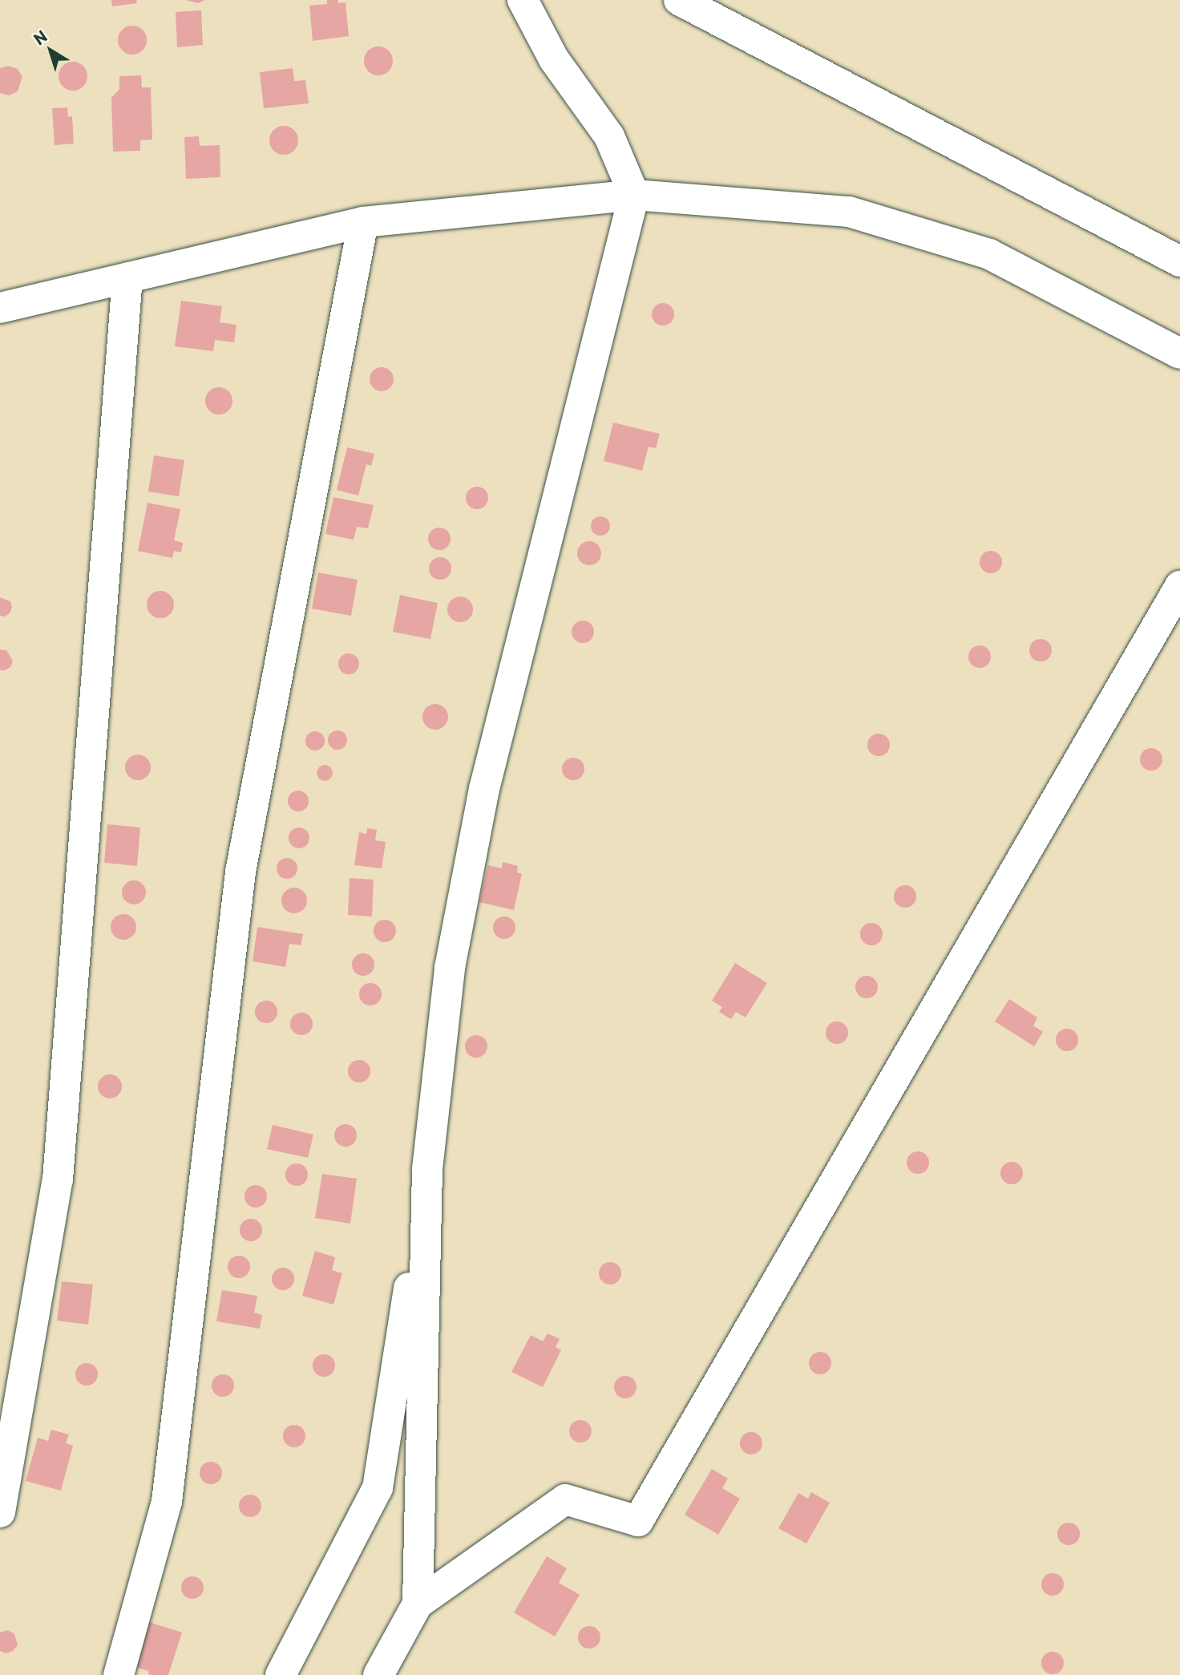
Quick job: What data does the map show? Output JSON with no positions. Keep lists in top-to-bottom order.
{
  "north": "top left"
}
